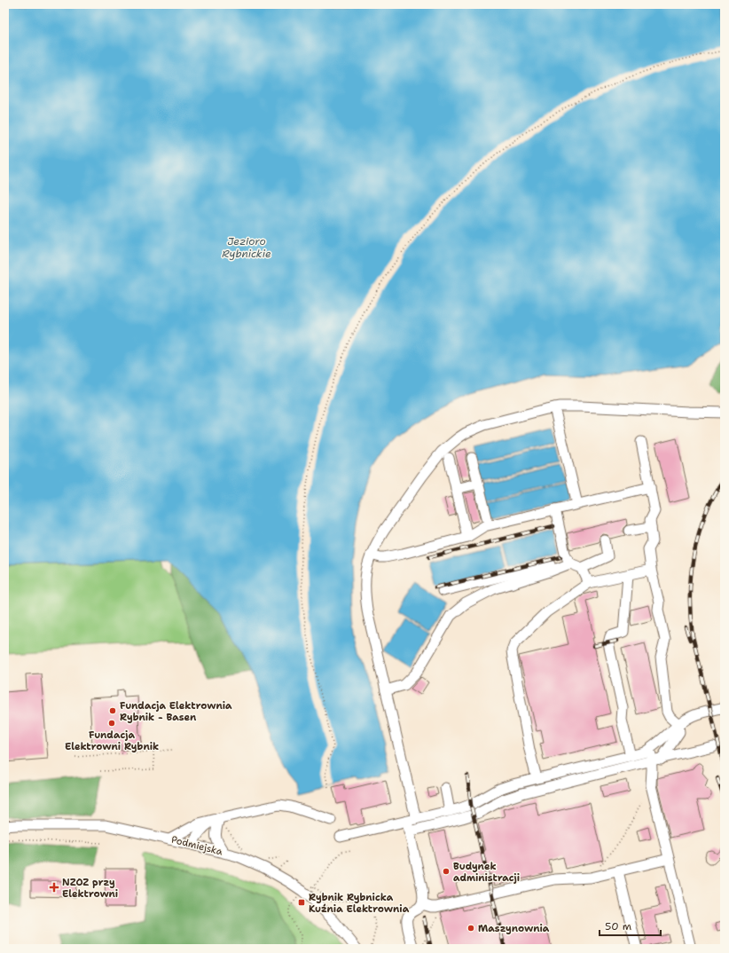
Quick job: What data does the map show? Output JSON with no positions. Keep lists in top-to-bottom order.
{
  "streets": {
    "street": ["Podmiejska"]
  },
  "water": ["Jezioro Rybnickie"],
  "places": {
    "other": [
      "Fundacja Elektrownia Rybnik - Basen",
      "Fundacja Elektrowni Rybnik",
      "Budynek administracji",
      "Maszynownia"
    ],
    "health": ["NZOZ przy Elektrowni"],
    "transit": ["Rybnik Rybnicka Kuźnia Elektrownia"]
  },
  "scale_bar": "50 m"
}
